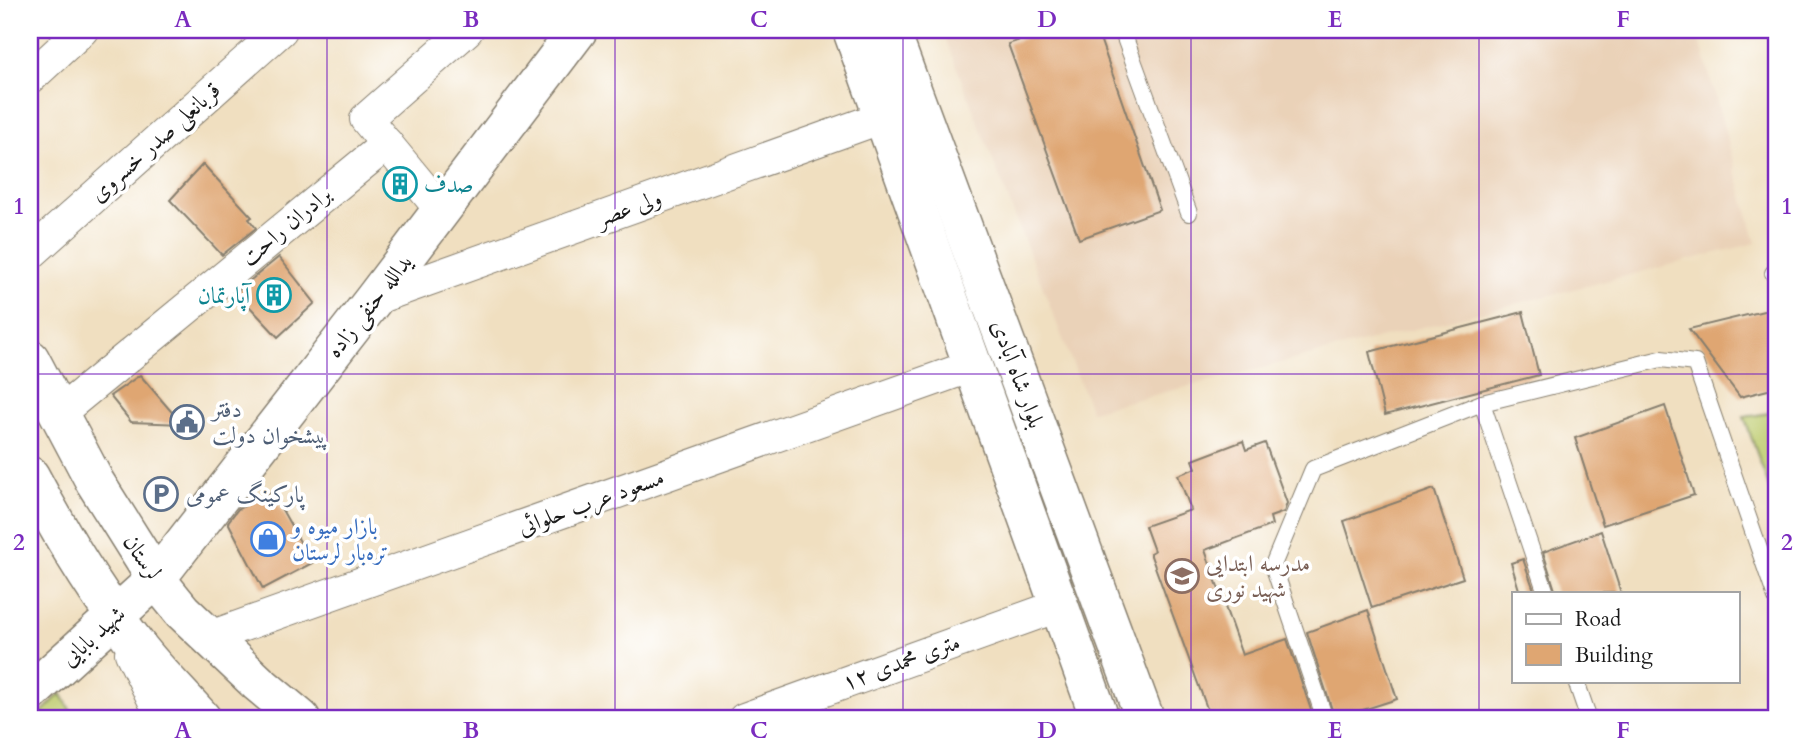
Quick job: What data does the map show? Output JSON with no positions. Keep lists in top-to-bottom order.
{
  "streets": {
    "street": [
      "قربانعلی صدر خسروی",
      "ولی عصر",
      "برادران راحت",
      "یدالله حنفی زاده",
      "بلوار شاه آبادی",
      "مسعود عرب حلوائی",
      "لرستان",
      "شهید بابایی",
      "۱۲ متری محمدی"
    ]
  },
  "crossings": [
    ["ولی عصر", "یدالله حنفی زاده"],
    ["ولی عصر", "بلوار شاه آبادی"],
    ["برادران راحت", "لرستان"],
    ["یدالله حنفی زاده", "لرستان"],
    ["یدالله حنفی زاده", "شهید بابایی"],
    ["بلوار شاه آبادی", "مسعود عرب حلوائی"],
    ["بلوار شاه آبادی", "۱۲ متری محمدی"],
    ["مسعود عرب حلوائی", "لرستان"],
    ["لرستان", "شهید بابایی"]
  ],
  "places": {
    "building": ["صدف", "آپارتمان"],
    "public building": ["دفتر پیشخوان دولت"],
    "parking": ["پارکینگ عمومی"],
    "shop": ["بازار میوه و تره‌بار لرستان"],
    "school or university": ["مدرسه ابتدایی شهید نوری"]
  },
  "legend": ["Road", "Building"],
  "grid": {
    "columns": [
      "A",
      "B",
      "C",
      "D",
      "E",
      "F"
    ],
    "rows": ["1", "2"]
  }
}
